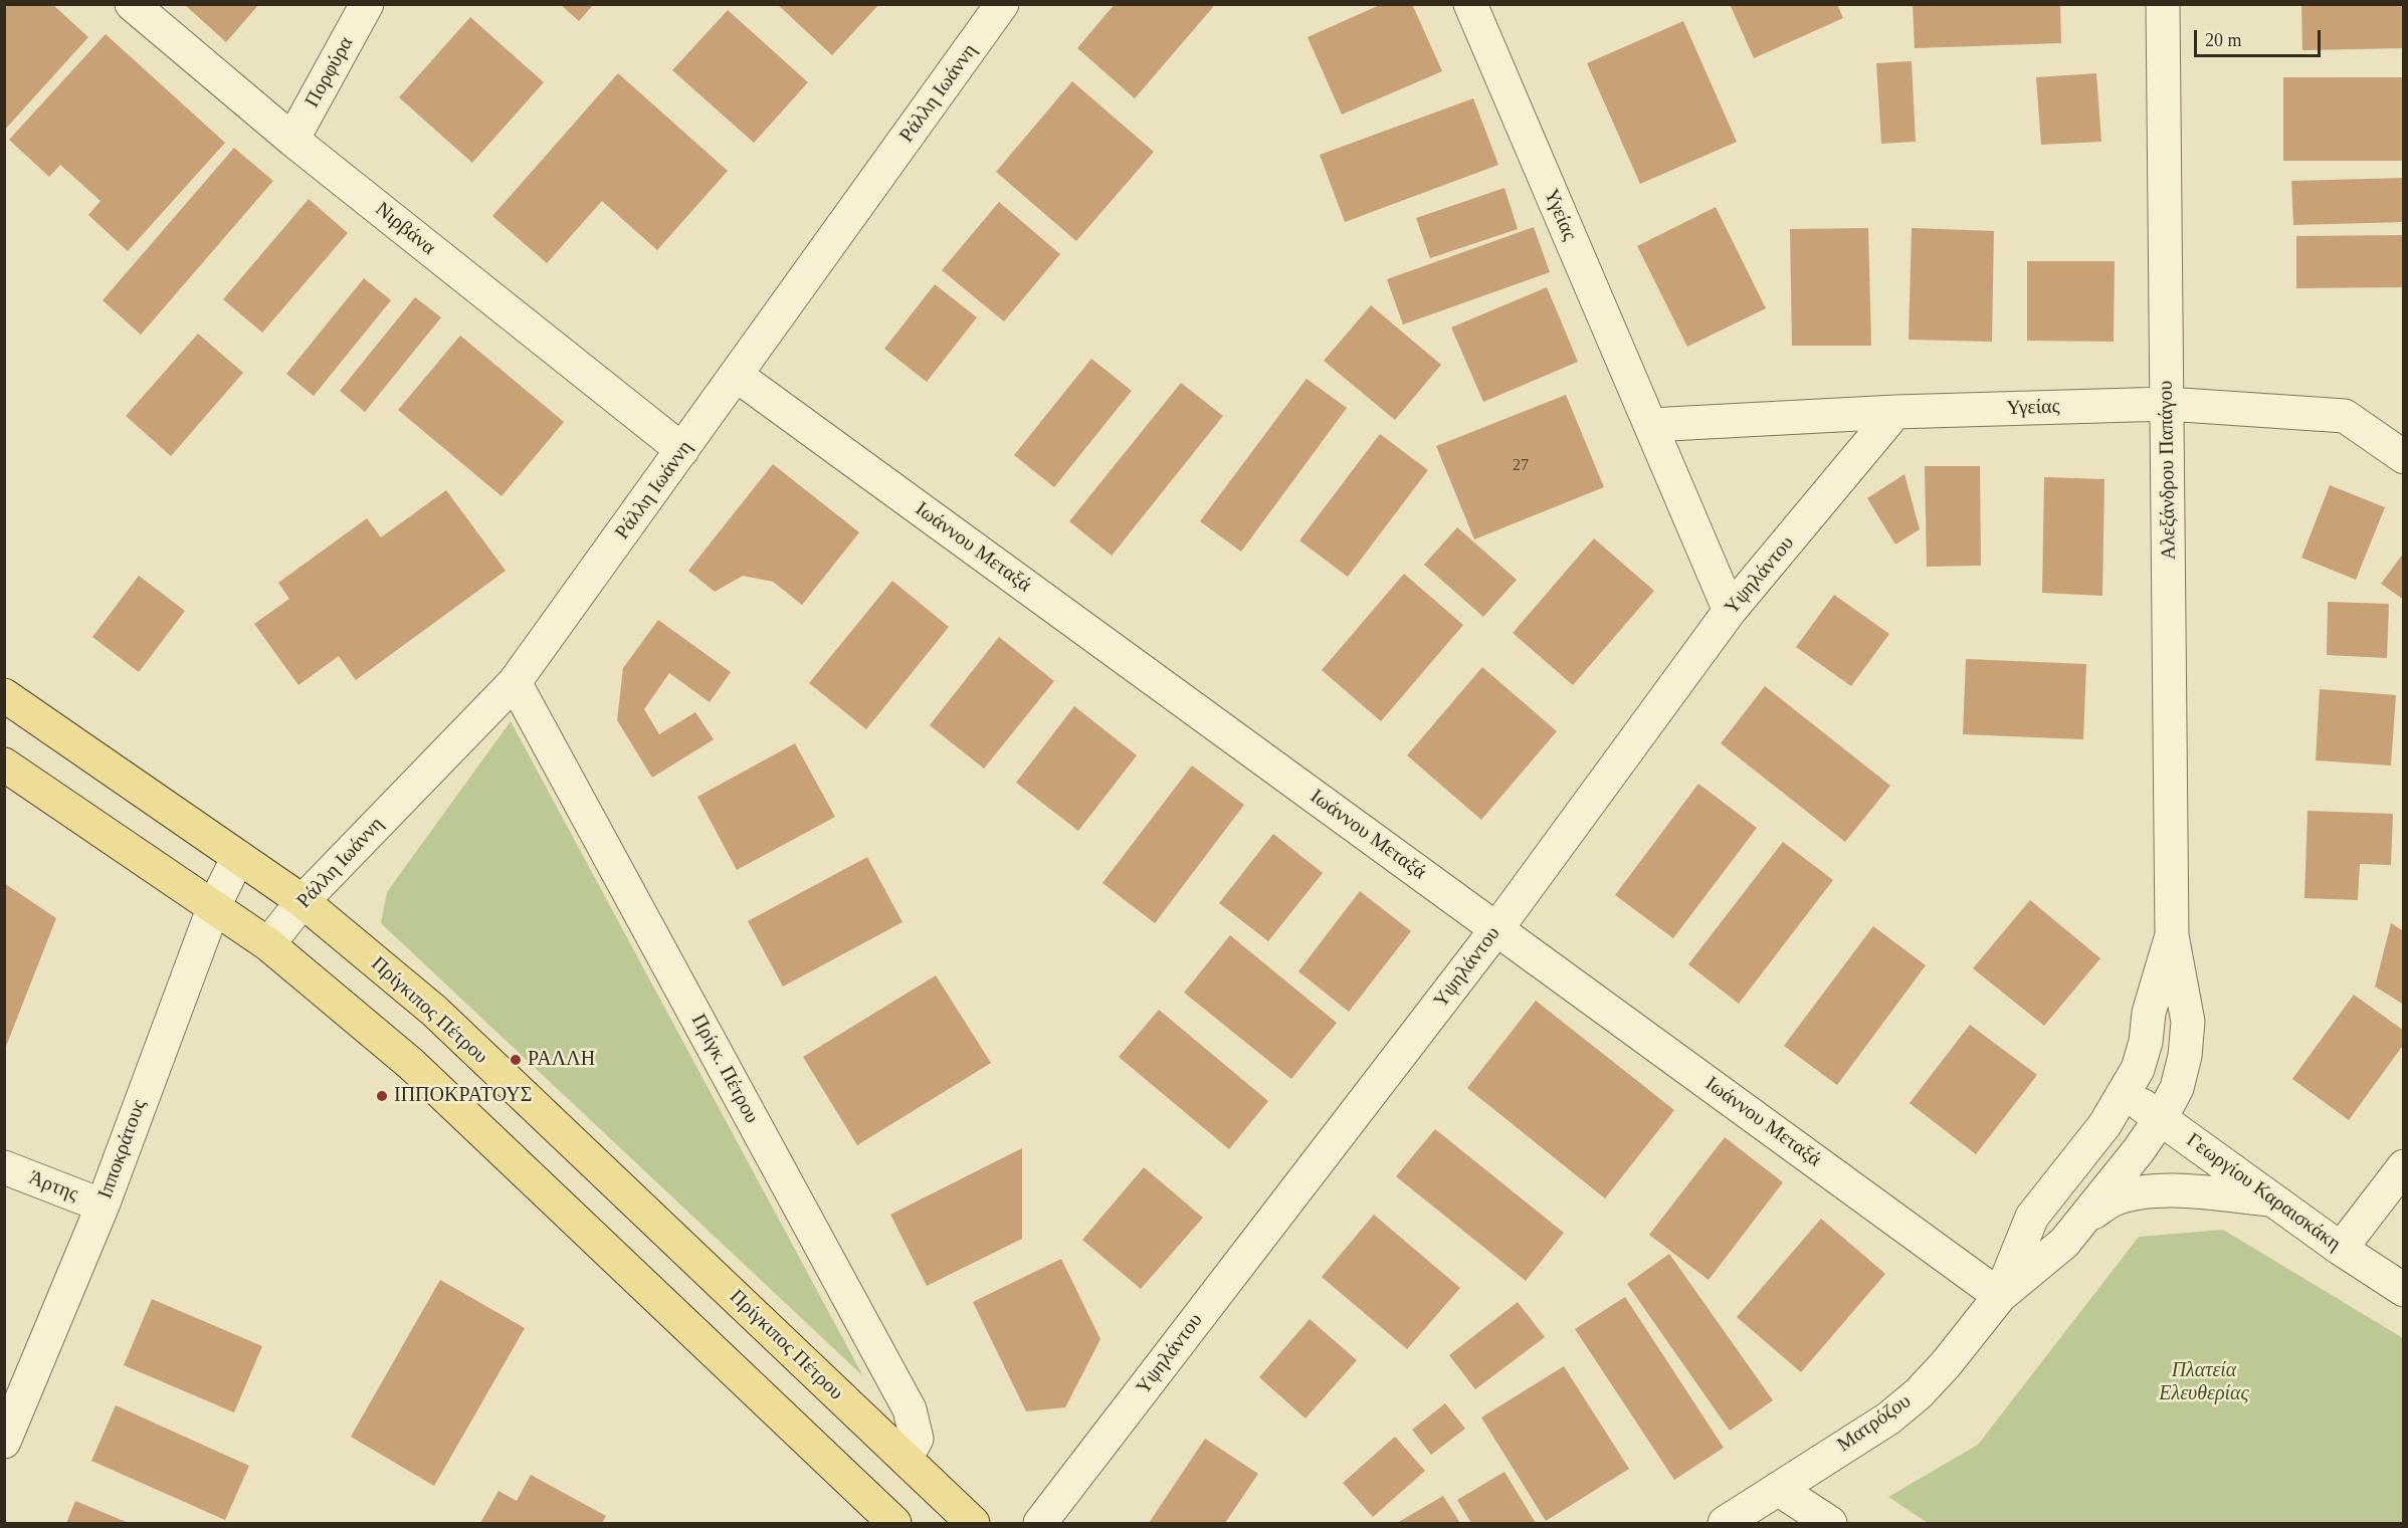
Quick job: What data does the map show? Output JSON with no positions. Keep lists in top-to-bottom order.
{
  "streets": {
    "main road": ["Πρίγκιπος Πέτρου"],
    "street": [
      "Πορφύρα",
      "Ράλλη Ιωάννη",
      "Υγείας",
      "Νιρβάνα",
      "Αλεξάνδρου Παπάγου",
      "Ιωάννου Μεταξά",
      "Υψηλάντου",
      "Πρίγκ. Πέτρου",
      "Ιπποκράτους",
      "Άρτης",
      "Γεωργίου Καραισκάκη",
      "Ματρόζου"
    ]
  },
  "crossings": [
    ["Πορφύρα", "Νιρβάνα"],
    ["Ράλλη Ιωάννη", "Νιρβάνα"],
    ["Ράλλη Ιωάννη", "Ιωάννου Μεταξά"],
    ["Ράλλη Ιωάννη", "Πρίγκιπος Πέτρου"],
    ["Ράλλη Ιωάννη", "Πρίγκ. Πέτρου"],
    ["Υγείας", "Αλεξάνδρου Παπάγου"],
    ["Υγείας", "Υψηλάντου"],
    ["Αλεξάνδρου Παπάγου", "Γεωργίου Καραισκάκη"],
    ["Αλεξάνδρου Παπάγου", "Ματρόζου"],
    ["Ιωάννου Μεταξά", "Υψηλάντου"],
    ["Ιωάννου Μεταξά", "Ματρόζου"],
    ["Πρίγκιπος Πέτρου", "Πρίγκ. Πέτρου"],
    ["Πρίγκιπος Πέτρου", "Ιπποκράτους"],
    ["Ιπποκράτους", "Άρτης"],
    ["Γεωργίου Καραισκάκη", "Ματρόζου"]
  ],
  "parks": ["Πλατεία Ελευθερίας"],
  "places": ["ΡΑΛΛΗ", "ΙΠΠΟΚΡΑΤΟΥΣ"],
  "house_numbers": ["27"],
  "scale_bar": "20 m"
}
